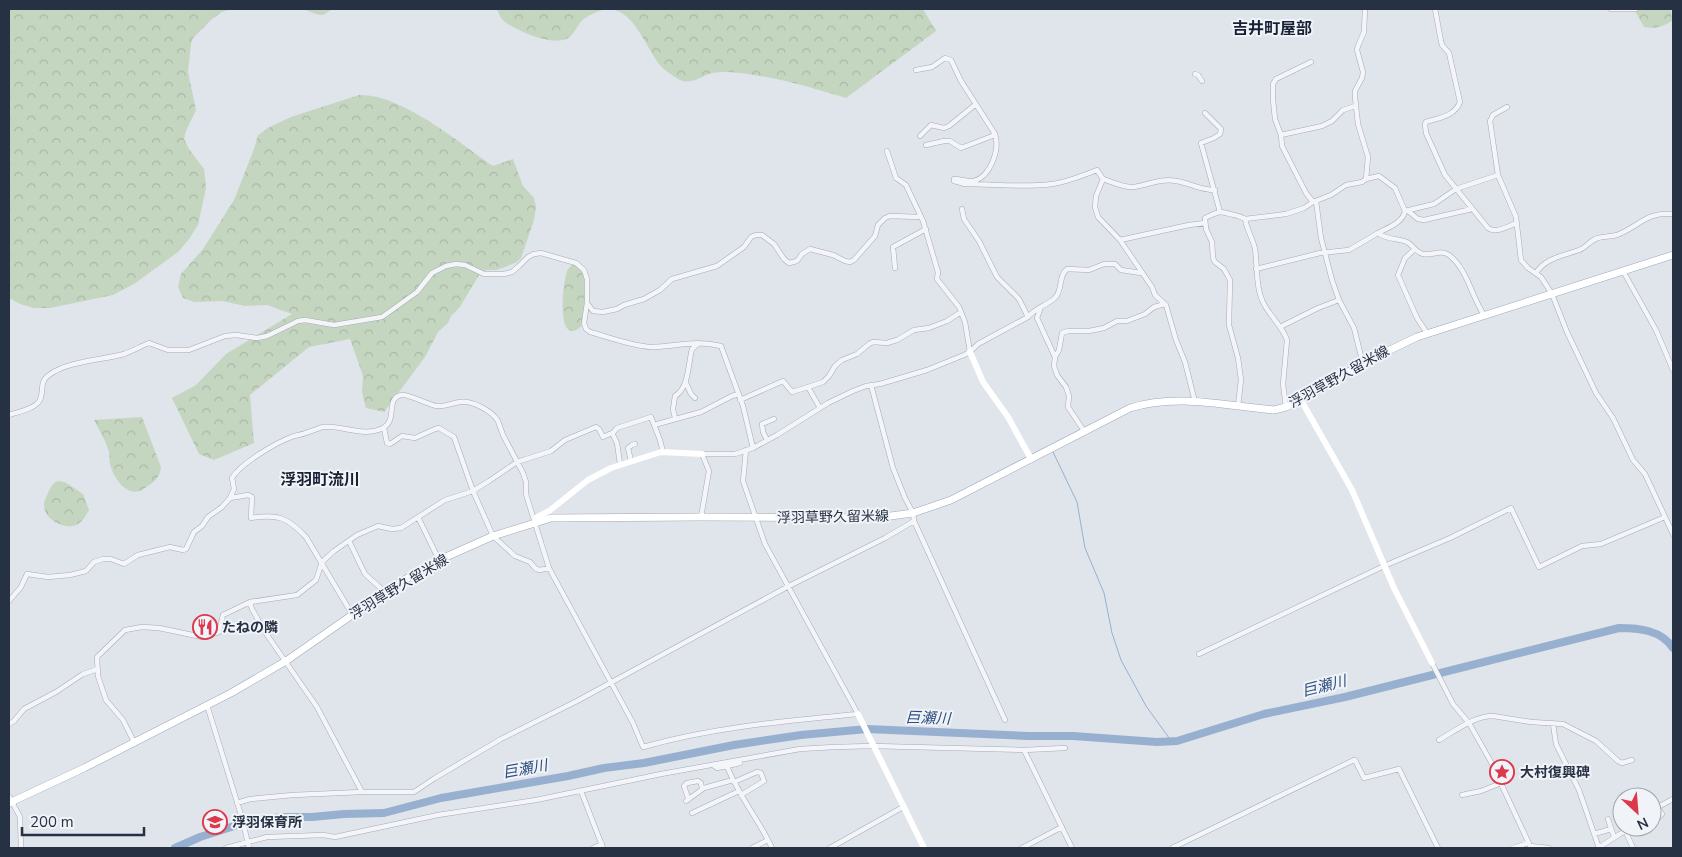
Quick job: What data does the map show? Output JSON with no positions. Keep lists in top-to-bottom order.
{
  "streets": {
    "main road": ["浮羽草野久留米線"]
  },
  "districts": ["吉井町屋部", "浮羽町流川"],
  "water": ["巨瀬川"],
  "places": {
    "restaurant": ["たねの隣"],
    "place": ["大村復興碑"],
    "school or university": ["浮羽保育所"]
  },
  "scale_bar": "200 m",
  "north": "bottom right"
}
